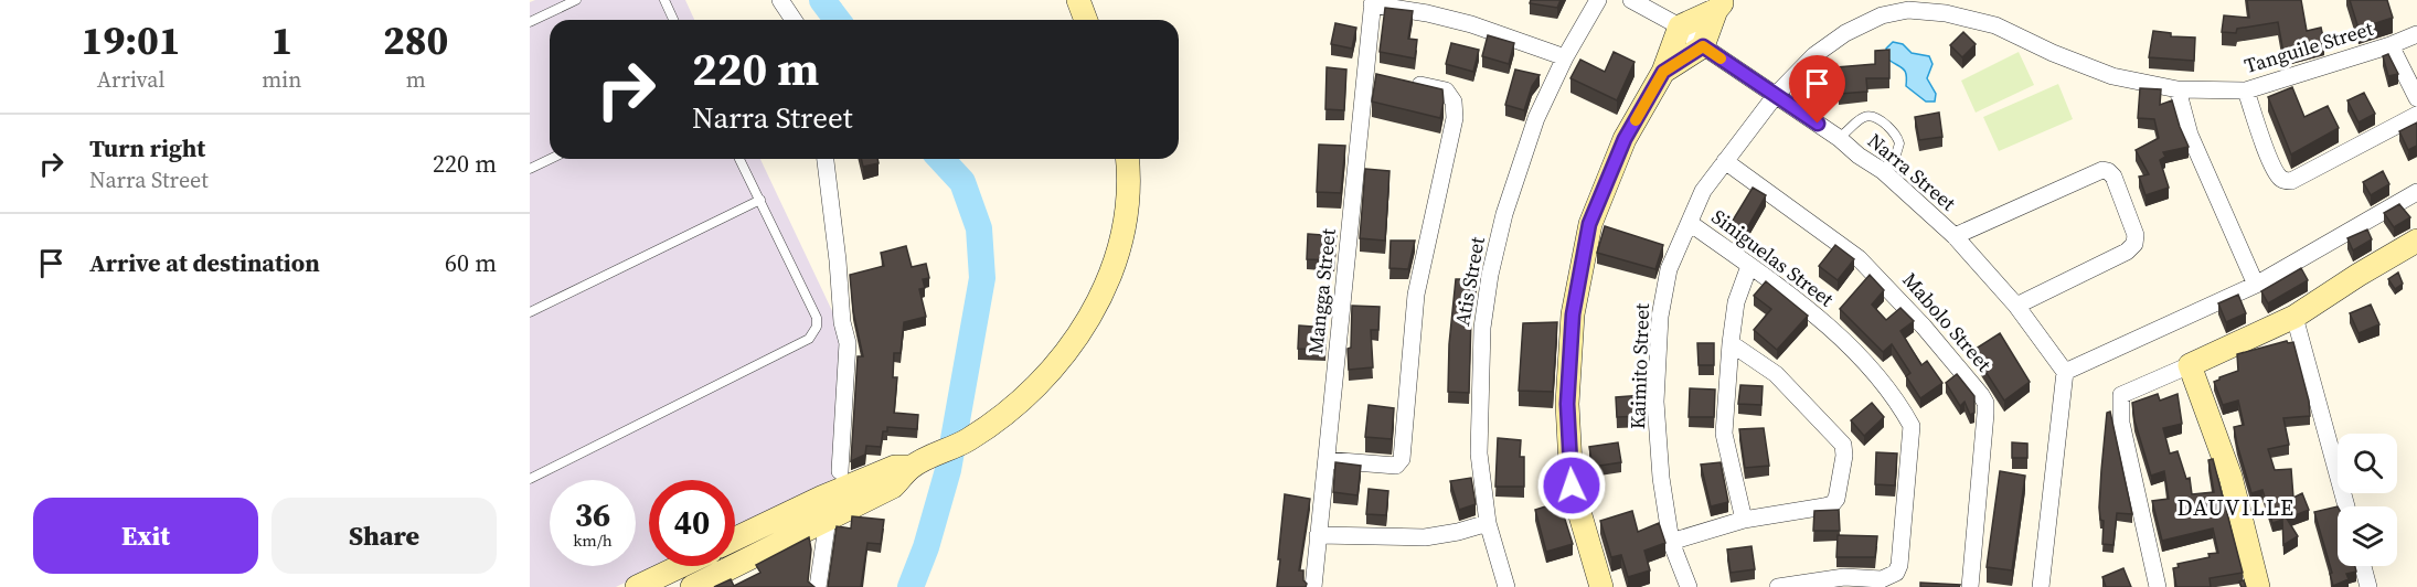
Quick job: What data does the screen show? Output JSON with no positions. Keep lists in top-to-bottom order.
{
  "streets": {
    "street": [
      "Tanguile Street",
      "Narra Street",
      "Siniguelas Street",
      "Atis Street",
      "Mangga Street",
      "Mabolo Street",
      "Kaimito Street"
    ]
  },
  "crossings": [
    ["Tanguile Street", "Narra Street"],
    ["Tanguile Street", "Kaimito Street"],
    ["Narra Street", "Kaimito Street"],
    ["Siniguelas Street", "Kaimito Street"],
    ["Mabolo Street", "Kaimito Street"]
  ],
  "districts": ["DAUVILLE"],
  "page": {
    "eta": [
      "19:01",
      "Arrival",
      "1",
      "min",
      "280",
      "m"
    ],
    "turn": ["220 m", "Narra Street"],
    "list": [
      {
        "name": "Turn right",
        "note": "Narra Street",
        "value": "220 m"
      },
      {
        "name": "Arrive at destination",
        "value": "60 m"
      }
    ],
    "speed": "36 km/h",
    "limit": "40",
    "buttons": ["Exit", "Share"]
  }
}
